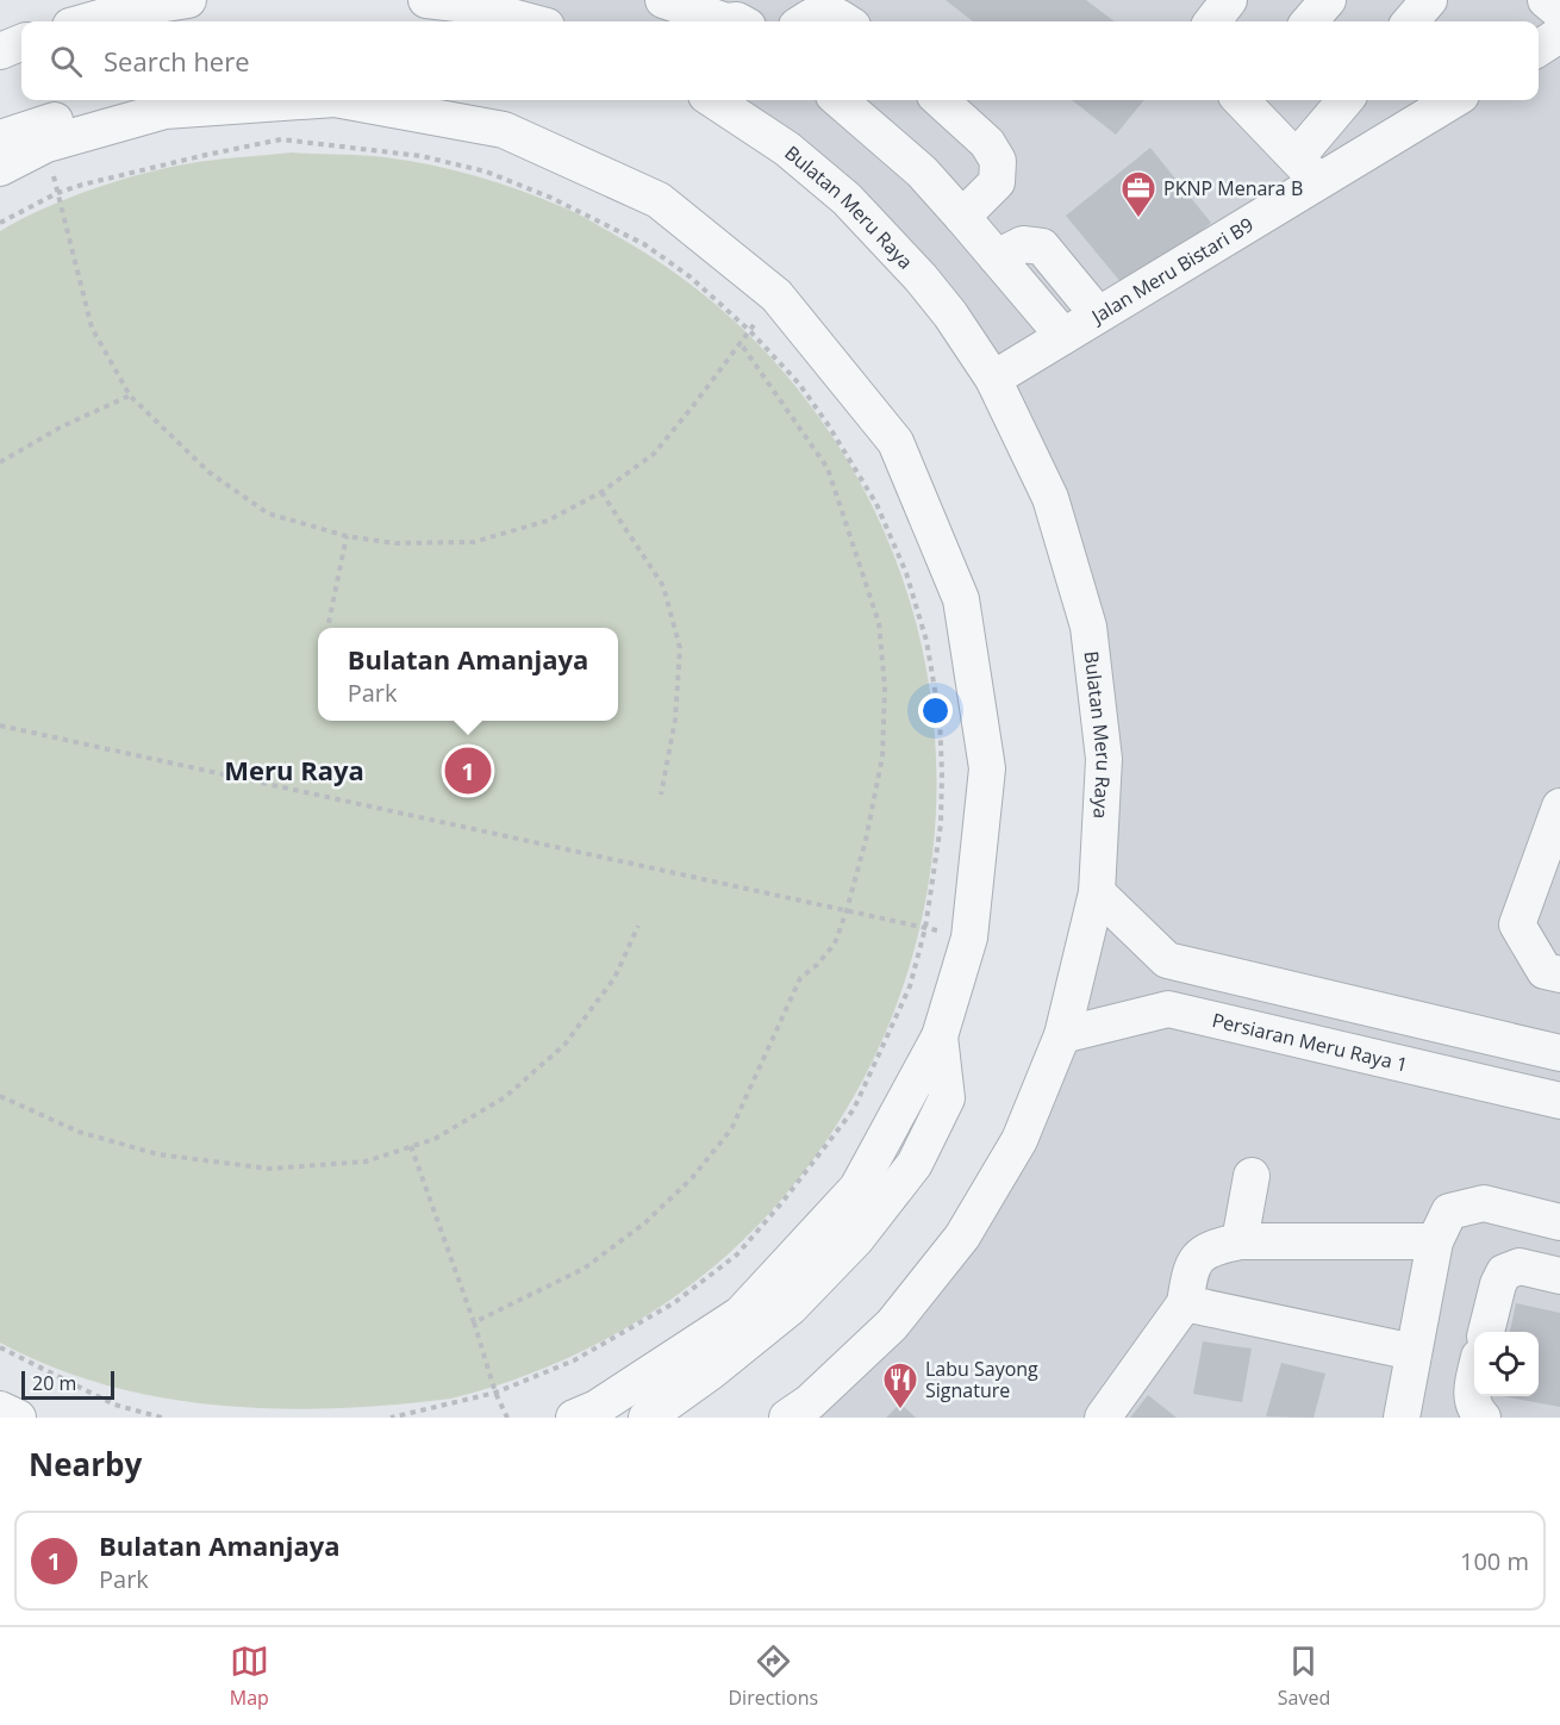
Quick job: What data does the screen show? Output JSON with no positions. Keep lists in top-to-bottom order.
{
  "streets": {
    "street": ["Bulatan Meru Raya", "Jalan Meru Bistari B9", "Persiaran Meru Raya 1"]
  },
  "crossings": [
    ["Bulatan Meru Raya", "Jalan Meru Bistari B9"],
    ["Bulatan Meru Raya", "Persiaran Meru Raya 1"]
  ],
  "districts": ["Meru Raya"],
  "places": {
    "office": ["PKNP Menara B"],
    "restaurant": ["Labu Sayong Signature"]
  },
  "scale_bar": "20 m",
  "page": {
    "search": "Search here",
    "popup": ["Bulatan Amanjaya", "Park"],
    "pins": "1",
    "scale": "20 m",
    "heading": "Nearby",
    "list": [
      {
        "mark": "1",
        "name": "Bulatan Amanjaya",
        "note": "Park",
        "value": "100 m"
      }
    ],
    "nav": ["Map", "Directions", "Saved"]
  }
}
